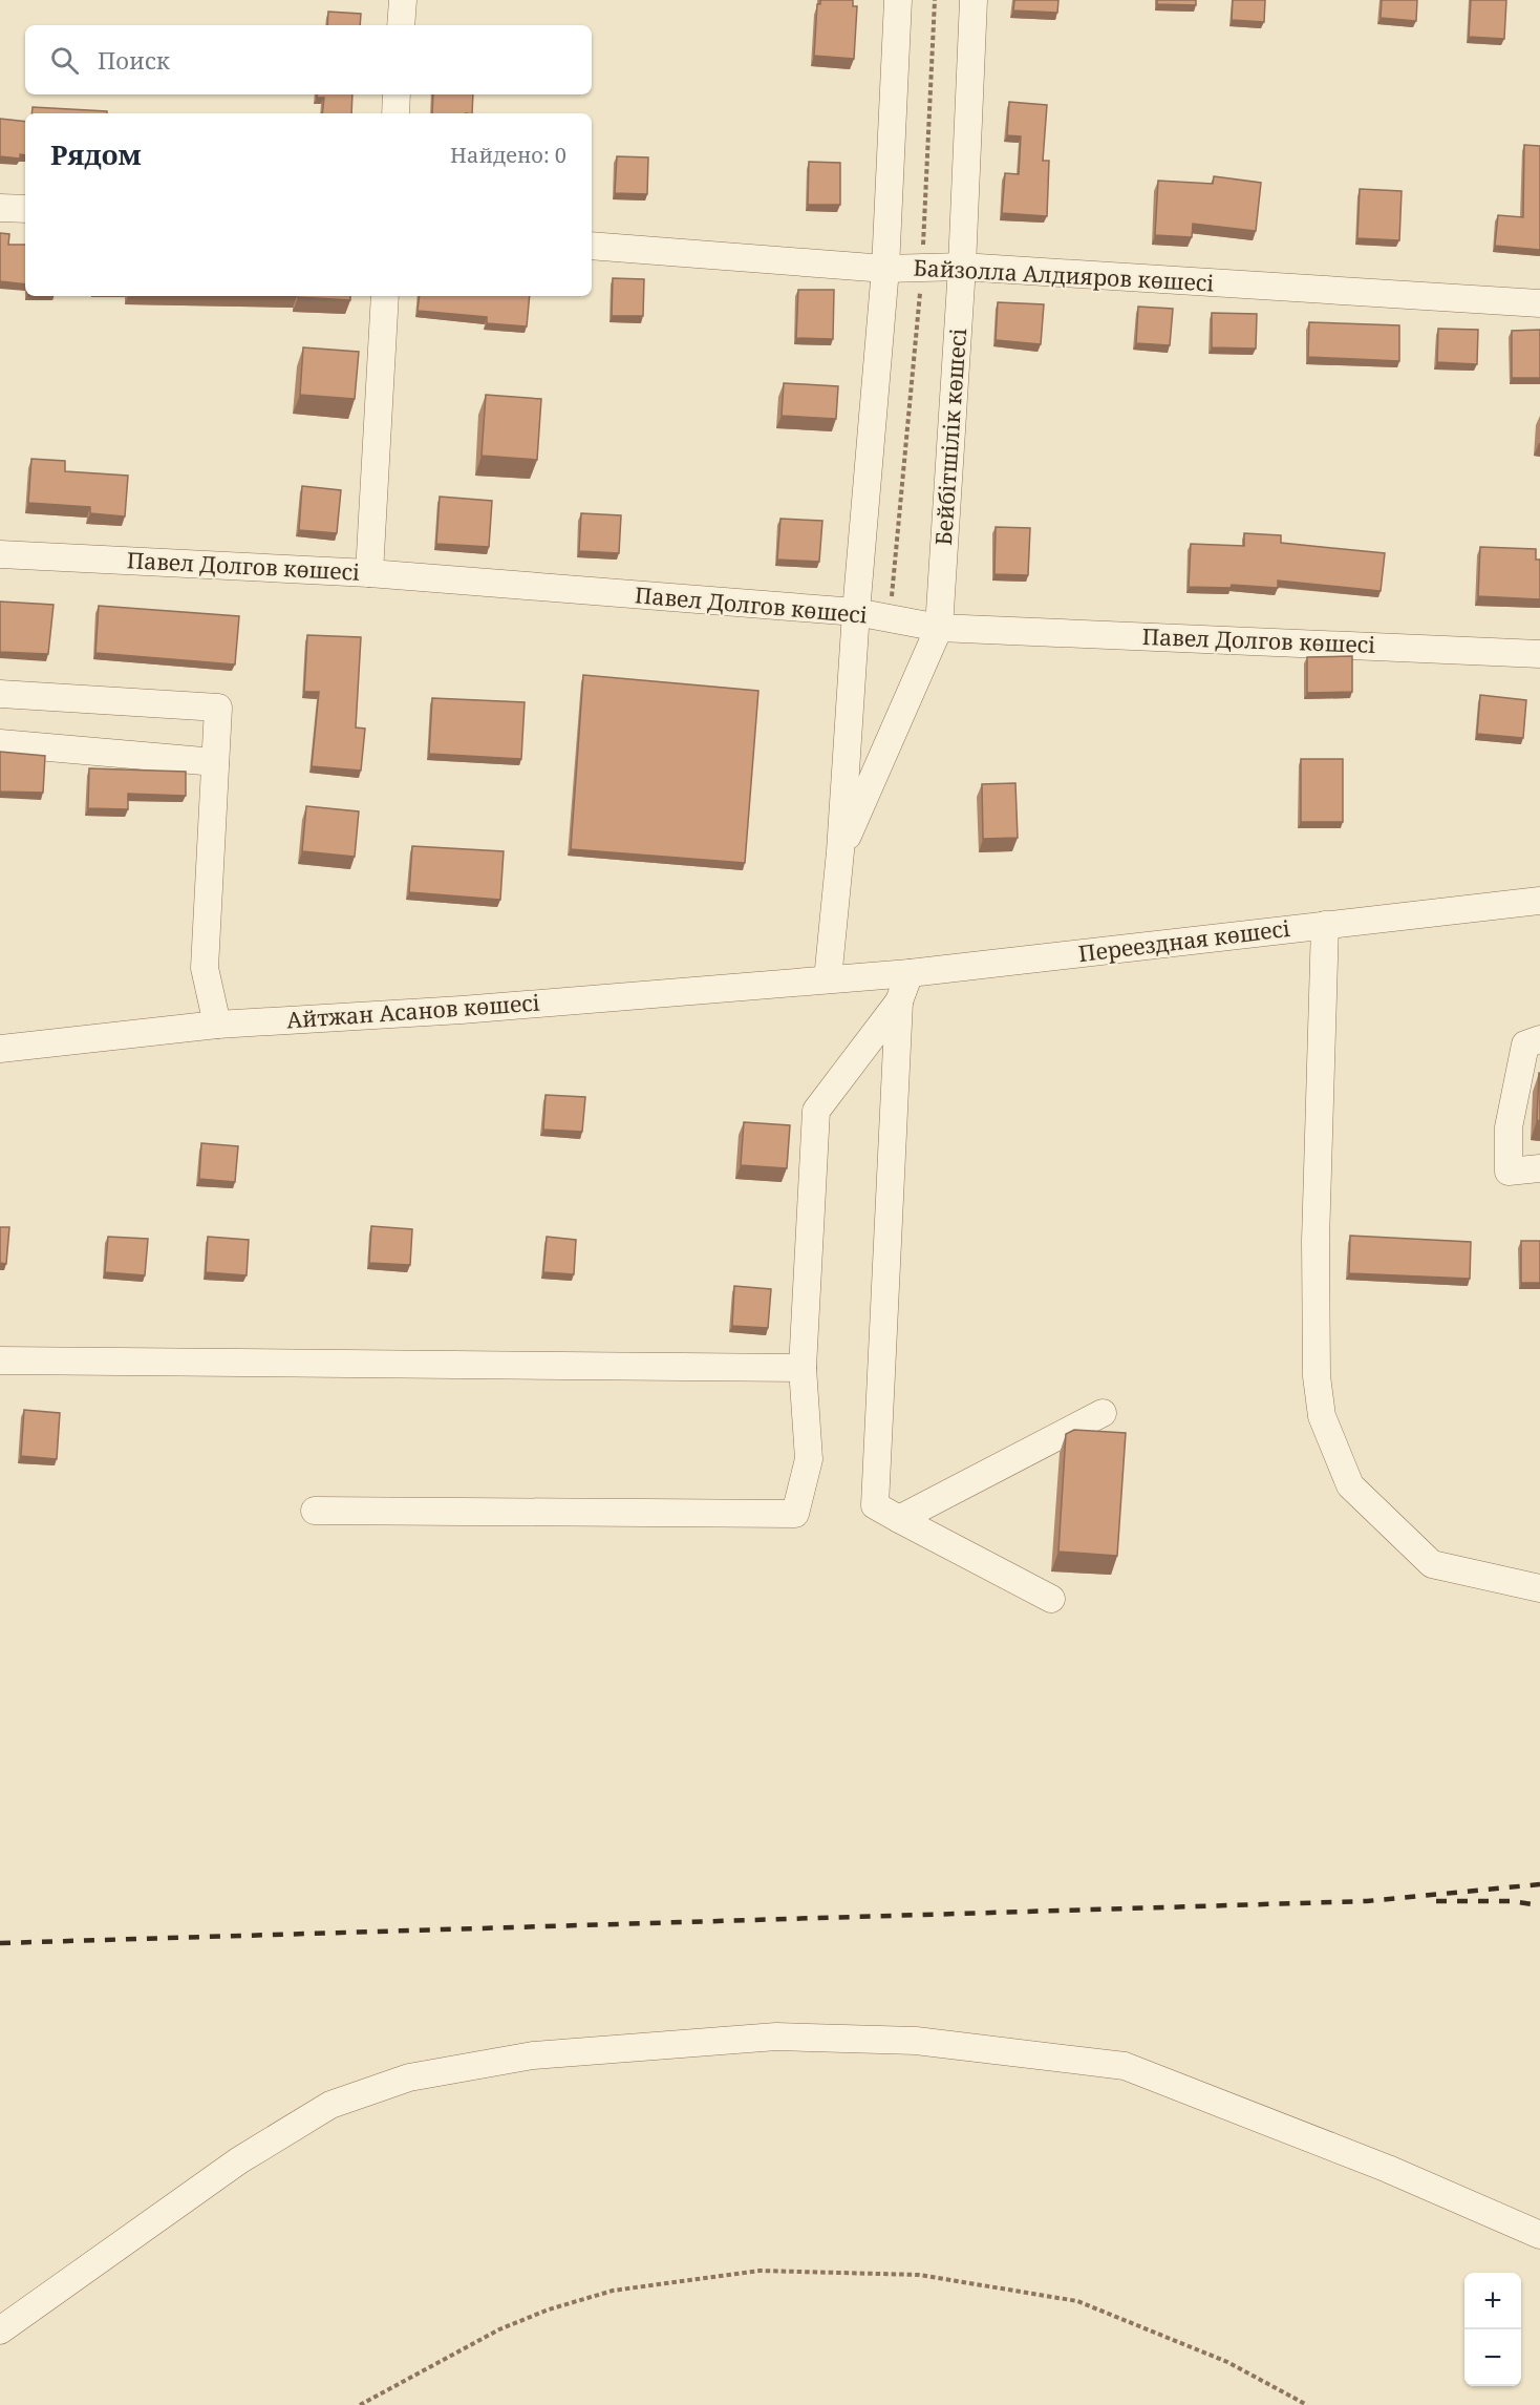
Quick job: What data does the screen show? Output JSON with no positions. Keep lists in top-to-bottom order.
{
  "streets": {
    "street": [
      "Байзолла Алдияров көшесі",
      "Бейбітшілік көшесі",
      "Павел Долгов көшесі",
      "Переездная көшесі",
      "Айтжан Асанов көшесі"
    ]
  },
  "crossings": [
    ["Байзолла Алдияров көшесі", "Бейбітшілік көшесі"],
    ["Бейбітшілік көшесі", "Павел Долгов көшесі"],
    ["Бейбітшілік көшесі", "Переездная көшесі"],
    ["Бейбітшілік көшесі", "Айтжан Асанов көшесі"],
    ["Переездная көшесі", "Айтжан Асанов көшесі"]
  ],
  "page": {
    "search": "Поиск",
    "heading": ["Рядом", "Найдено: 0"],
    "map_buttons": ["+", "−"]
  }
}
